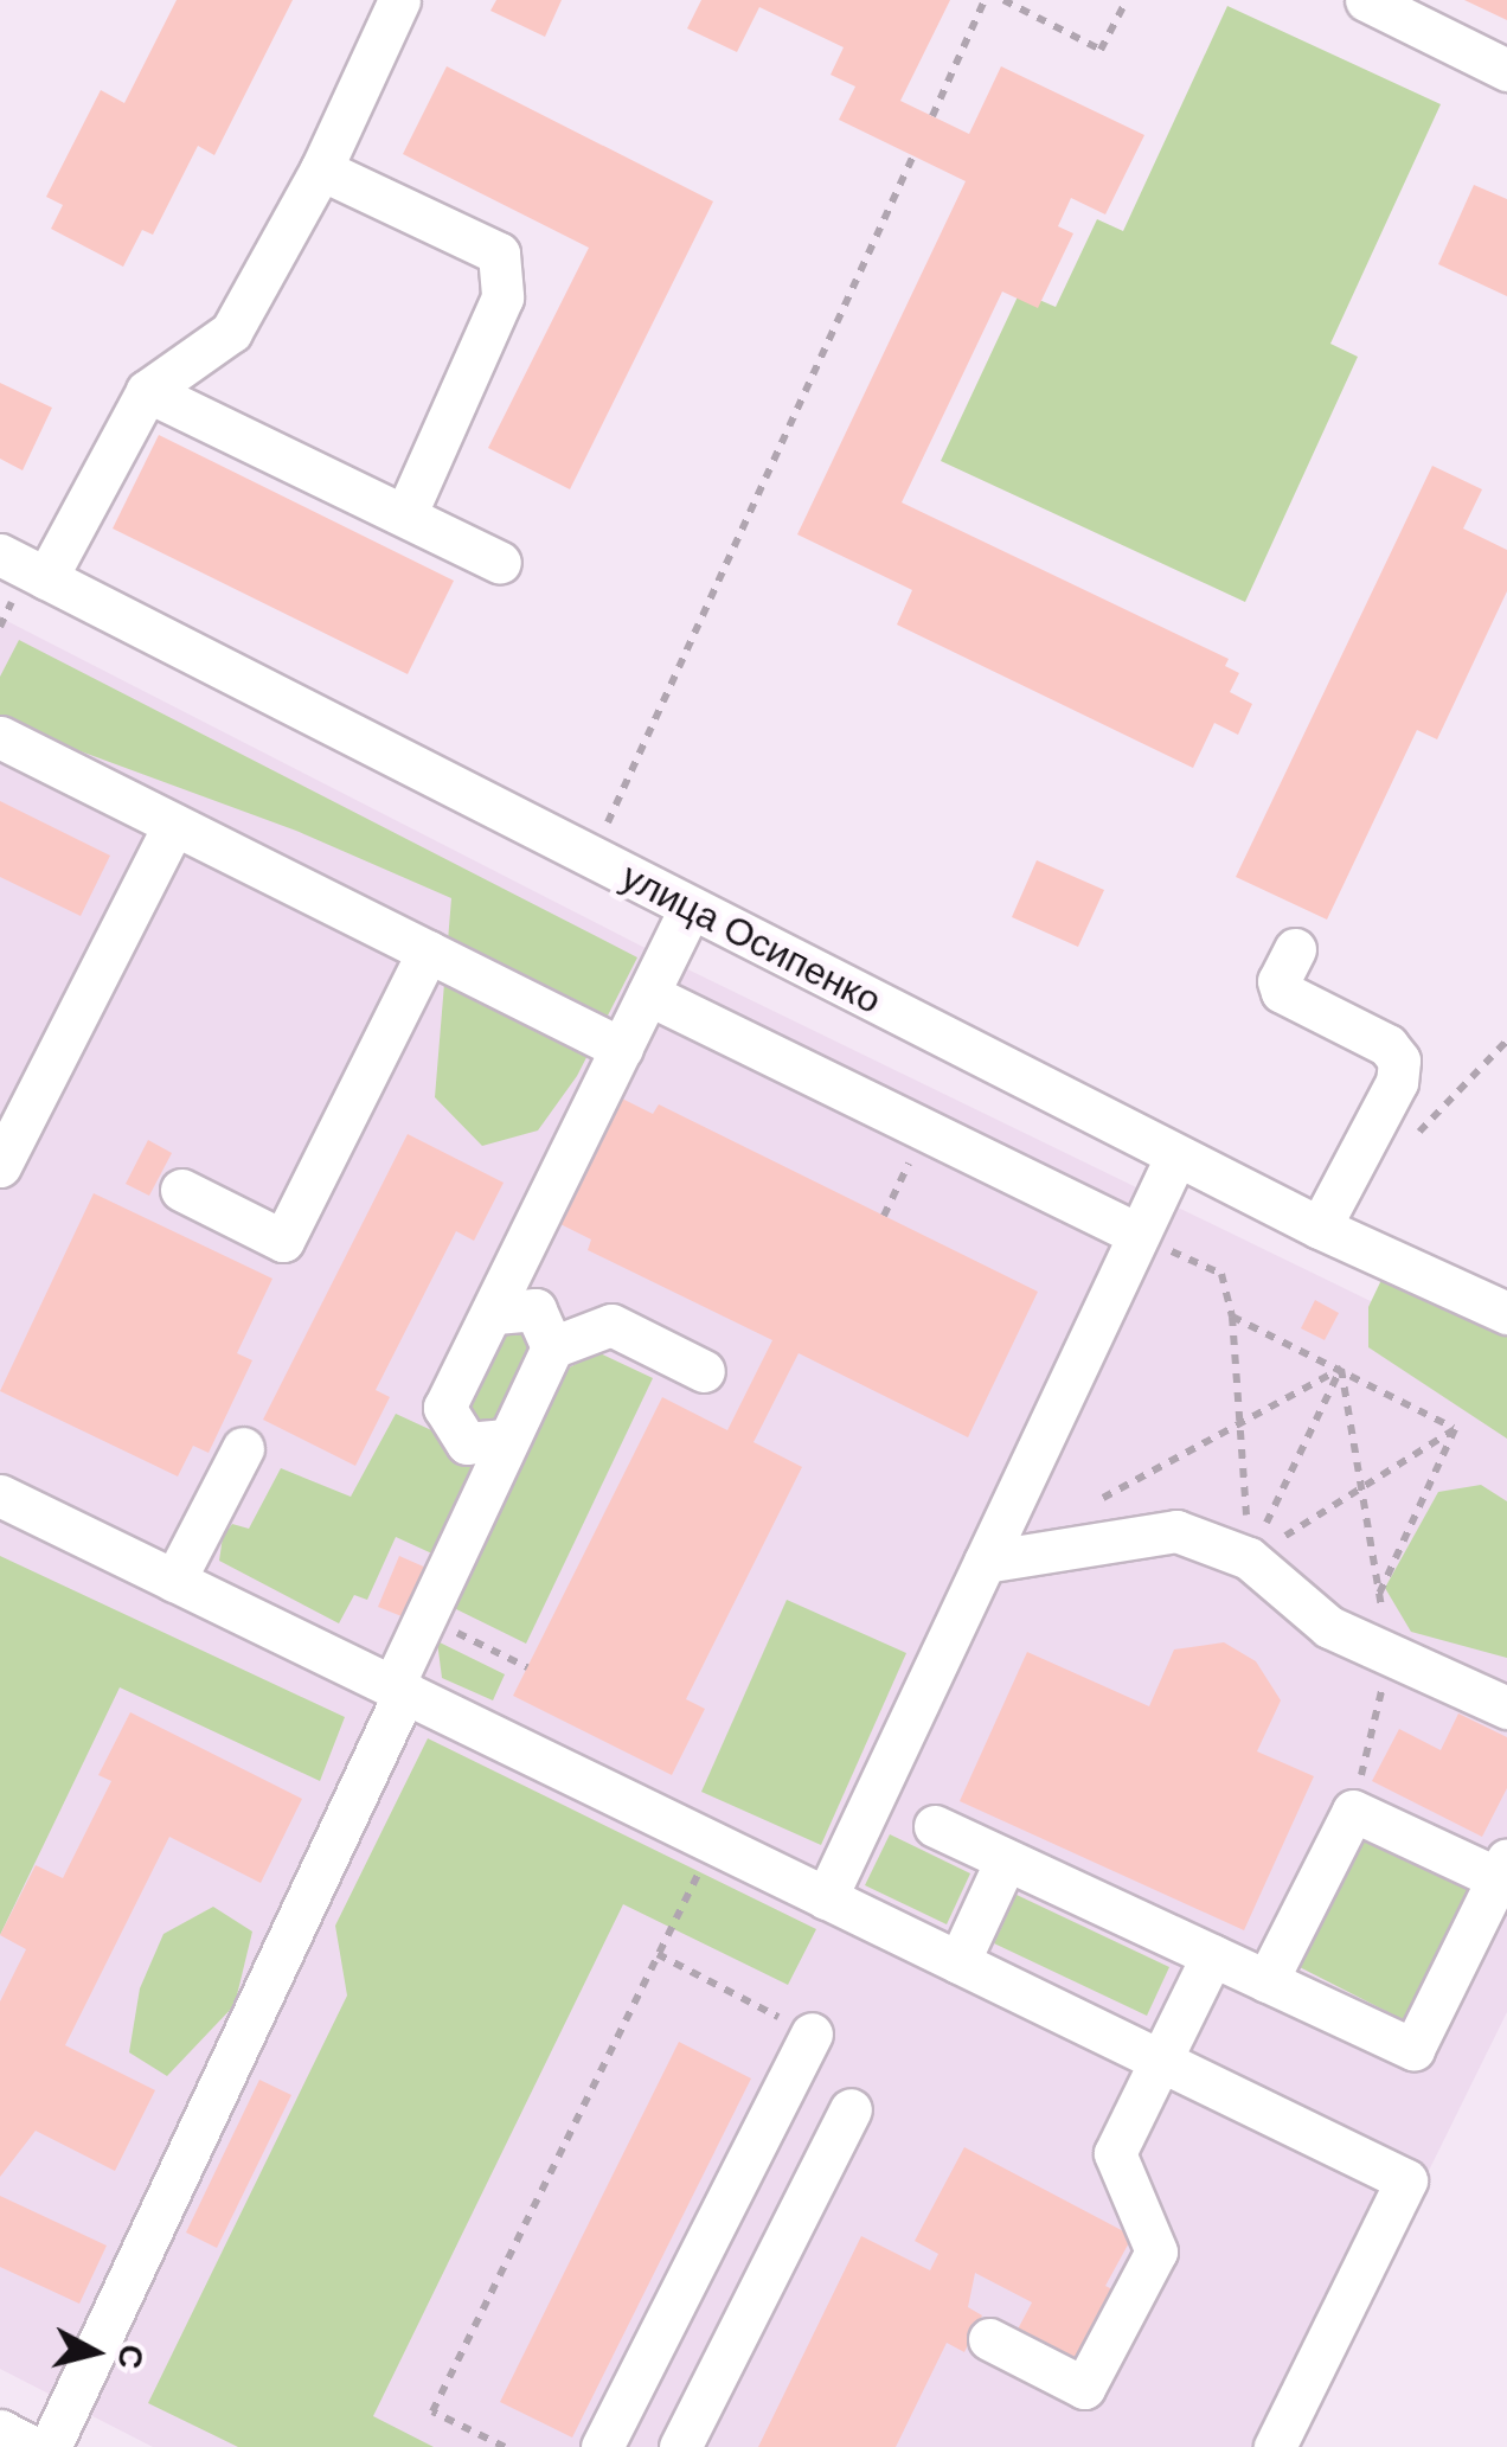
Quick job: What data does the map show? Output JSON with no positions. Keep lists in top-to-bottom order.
{
  "streets": {
    "street": ["улица Осипенко"]
  },
  "north": "right"
}
